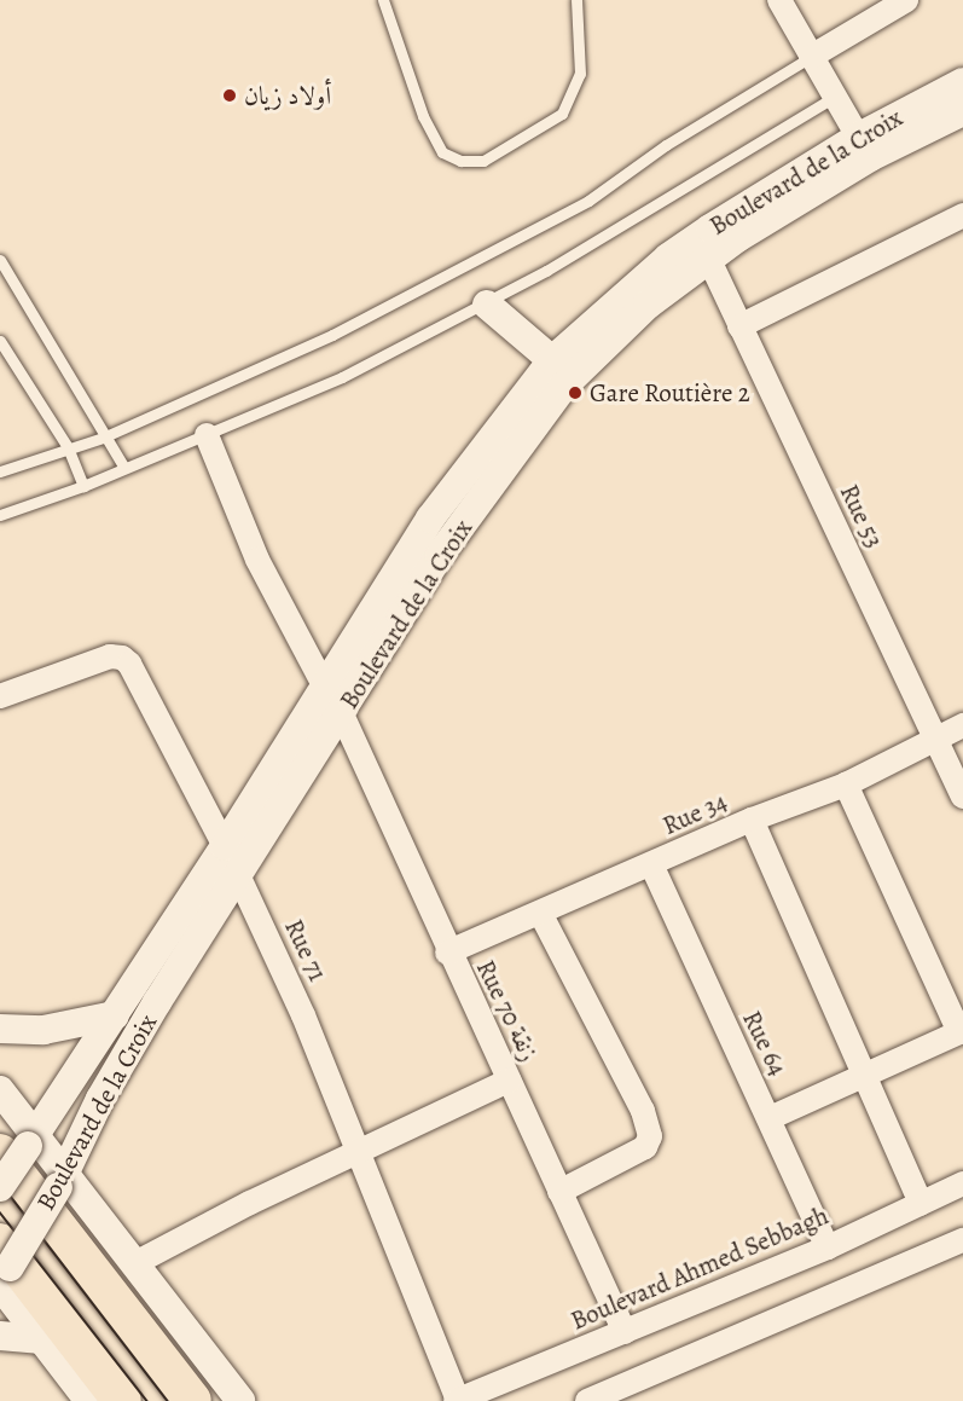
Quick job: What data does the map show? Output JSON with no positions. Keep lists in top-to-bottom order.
{
  "streets": {
    "street": [
      "Boulevard de la Croix",
      "Rue 53",
      "Rue 34",
      "Rue 71",
      "Rue 70 زنقة",
      "Rue 64",
      "Boulevard Ahmed Sebbagh"
    ]
  },
  "crossings": [
    ["Boulevard de la Croix", "Rue 53"],
    ["Boulevard de la Croix", "Rue 71"],
    ["Boulevard de la Croix", "Rue 70 زنقة"],
    ["Rue 53", "Rue 34"],
    ["Rue 34", "Rue 70 زنقة"],
    ["Rue 34", "Rue 64"],
    ["Rue 71", "Boulevard Ahmed Sebbagh"],
    ["Rue 70 زنقة", "Boulevard Ahmed Sebbagh"],
    ["Rue 64", "Boulevard Ahmed Sebbagh"]
  ],
  "places": ["أولاد زيان", "Gare Routière 2"]
}
